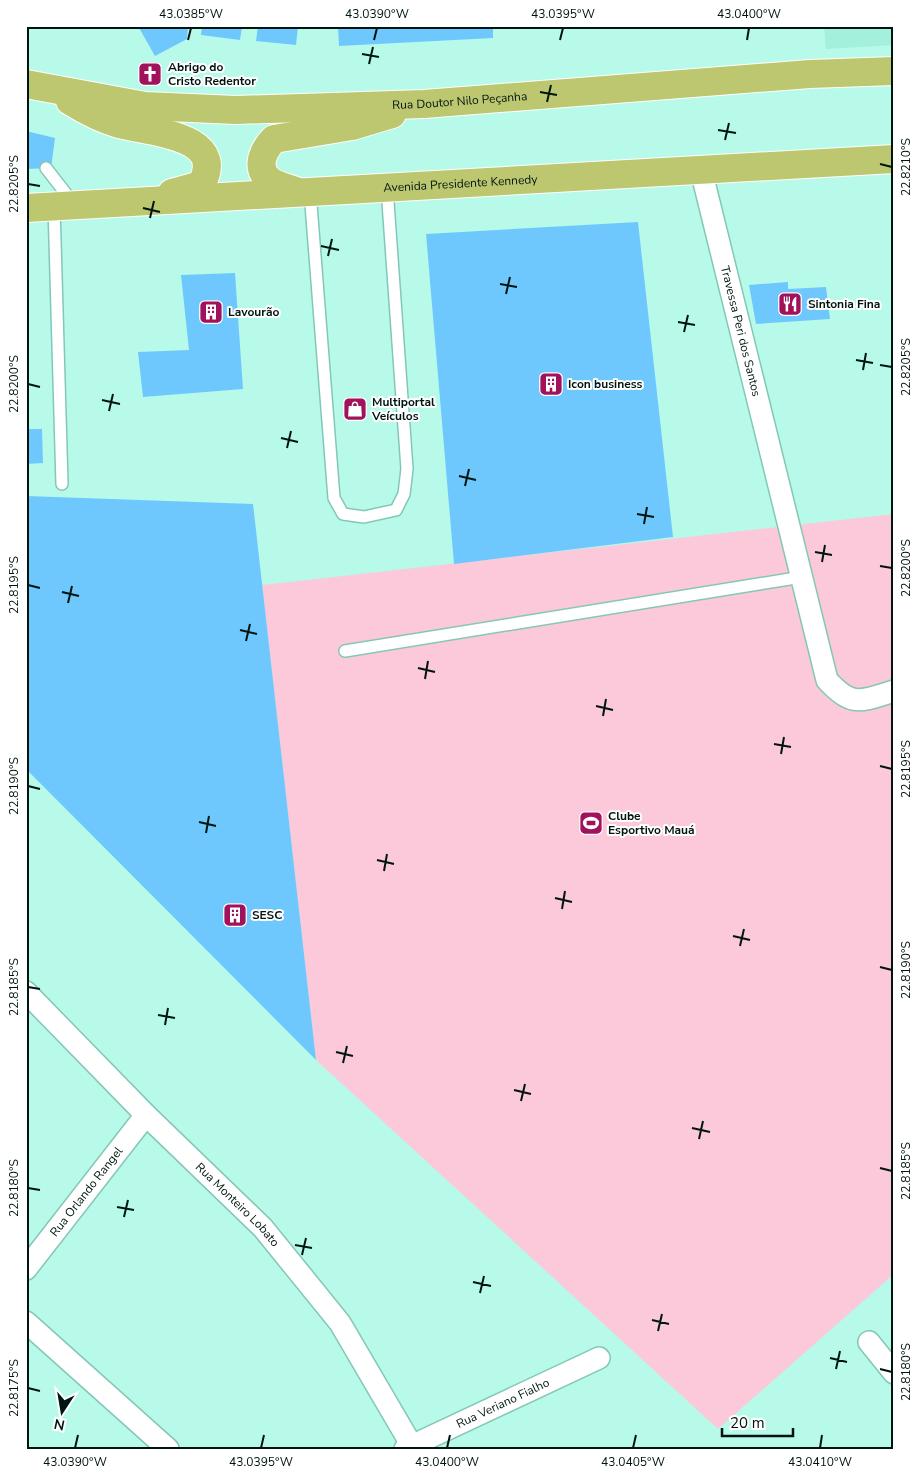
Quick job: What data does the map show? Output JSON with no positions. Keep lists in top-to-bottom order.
{
  "streets": {
    "main road": ["Rua Doutor Nilo Peçanha", "Avenida Presidente Kennedy"],
    "street": [
      "Travessa Peri dos Santos",
      "Rua Orlando Rangel",
      "Rua Monteiro Lobato",
      "Rua Veriano Fialho"
    ]
  },
  "crossings": [
    ["Avenida Presidente Kennedy", "Travessa Peri dos Santos"],
    ["Rua Orlando Rangel", "Rua Monteiro Lobato"],
    ["Rua Monteiro Lobato", "Rua Veriano Fialho"]
  ],
  "places": {
    "church": ["Abrigo do Cristo Redentor"],
    "restaurant": ["Sintonia Fina"],
    "building": ["Lavourão", "Icon business", "SESC"],
    "shop": ["Multiportal Veículos"],
    "sports": ["Clube Esportivo Mauá"]
  },
  "scale_bar": "20 m",
  "north": "bottom",
  "coordinates": [
    "43.0385°W",
    "43.0390°W",
    "43.0395°W",
    "43.0400°W",
    "22.8210°S",
    "22.8205°S",
    "22.8200°S",
    "22.8195°S",
    "22.8190°S",
    "22.8185°S",
    "22.8180°S",
    "22.8175°S",
    "43.0405°W",
    "43.0410°W"
  ]
}
